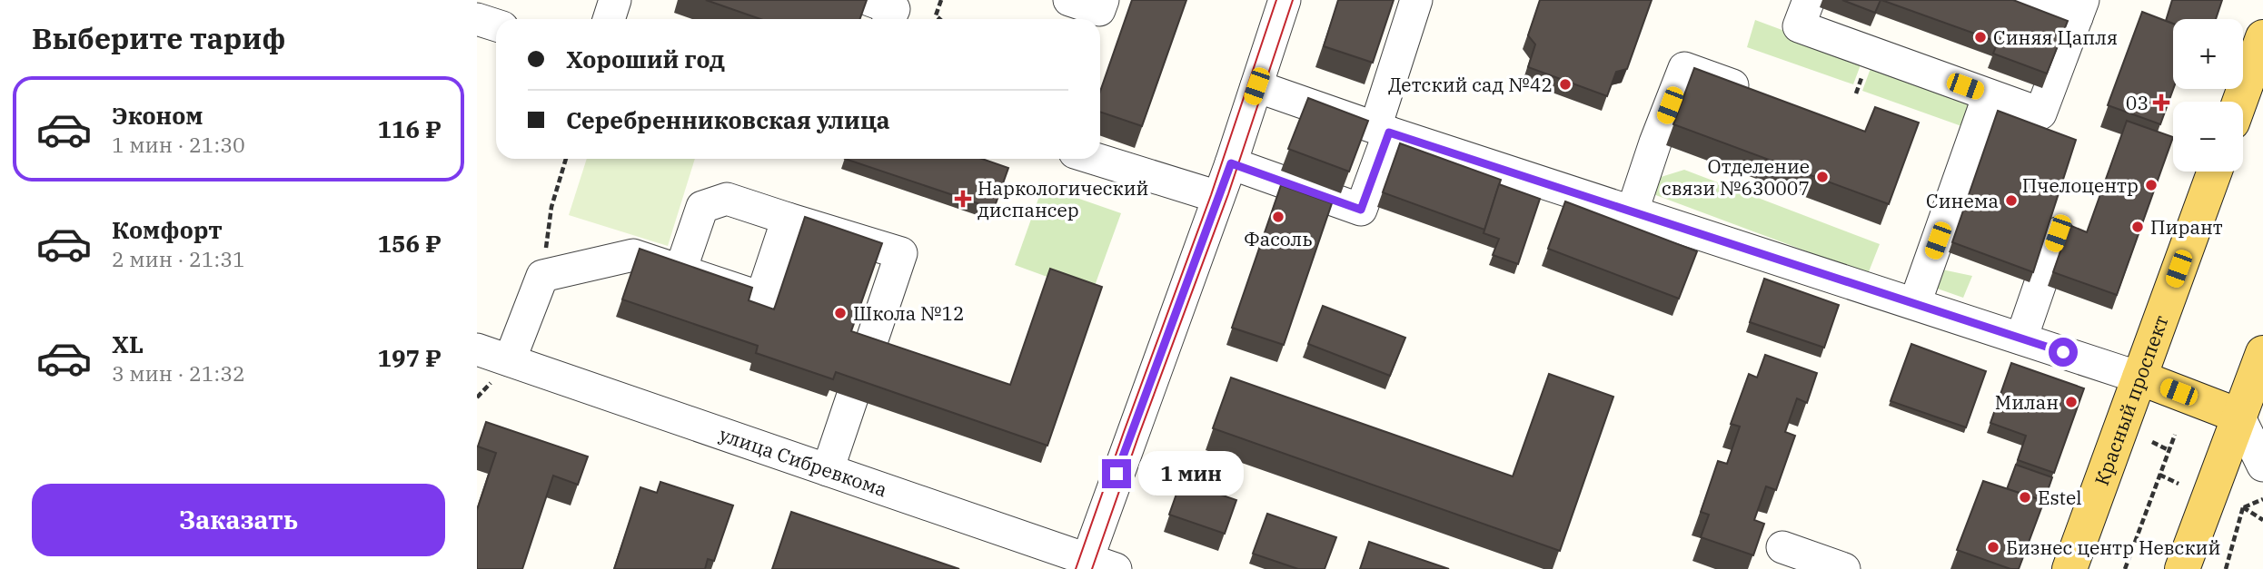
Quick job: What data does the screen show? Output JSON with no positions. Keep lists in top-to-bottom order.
{
  "streets": {
    "main road": ["Красный проспект"],
    "street": ["улица Сибревкома"]
  },
  "places": {
    "other": [
      "Синяя Цапля",
      "Детский сад №42",
      "Отделение связи №630007",
      "Пчелоцентр",
      "Синема",
      "Фасоль",
      "Пирант",
      "Школа №12",
      "Милан",
      "Estel",
      "Бизнес центр Невский"
    ],
    "health": ["03", "Наркологический диспансер"]
  },
  "page": {
    "heading": "Выберите тариф",
    "map_buttons": ["+", "−"],
    "banner": ["Хороший год", "Серебренниковская улица"],
    "list": [
      {
        "name": "Эконом",
        "note": "1 мин · 21:30",
        "value": "116 ₽"
      },
      {
        "name": "Комфорт",
        "note": "2 мин · 21:31",
        "value": "156 ₽"
      },
      {
        "name": "XL",
        "note": "3 мин · 21:32",
        "value": "197 ₽"
      }
    ],
    "bubble": "1 мин",
    "buttons": "Заказать"
  }
}
